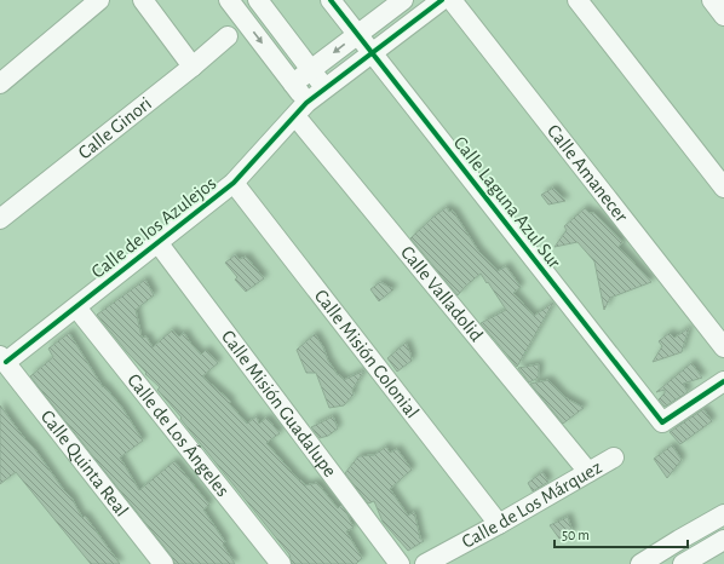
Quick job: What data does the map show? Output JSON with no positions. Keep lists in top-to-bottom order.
{
  "streets": {
    "street": [
      "Calle Ginori",
      "Calle Amanecer",
      "Calle Laguna Azul Sur",
      "Calle de los Azulejos",
      "Calle Valladolid",
      "Calle Misión Colonial",
      "Calle Misión Guadalupe",
      "Calle de Los Ángeles",
      "Calle Quinta Real",
      "Calle de Los Márquez"
    ]
  },
  "crossings": [
    ["Calle Laguna Azul Sur", "Calle de los Azulejos"],
    ["Calle de los Azulejos", "Calle Valladolid"],
    ["Calle de los Azulejos", "Calle Misión Colonial"],
    ["Calle de los Azulejos", "Calle Misión Guadalupe"],
    ["Calle de los Azulejos", "Calle de Los Ángeles"],
    ["Calle de los Azulejos", "Calle Quinta Real"],
    ["Calle Valladolid", "Calle de Los Márquez"],
    ["Calle Misión Colonial", "Calle de Los Márquez"]
  ],
  "scale_bar": "50 m"
}
